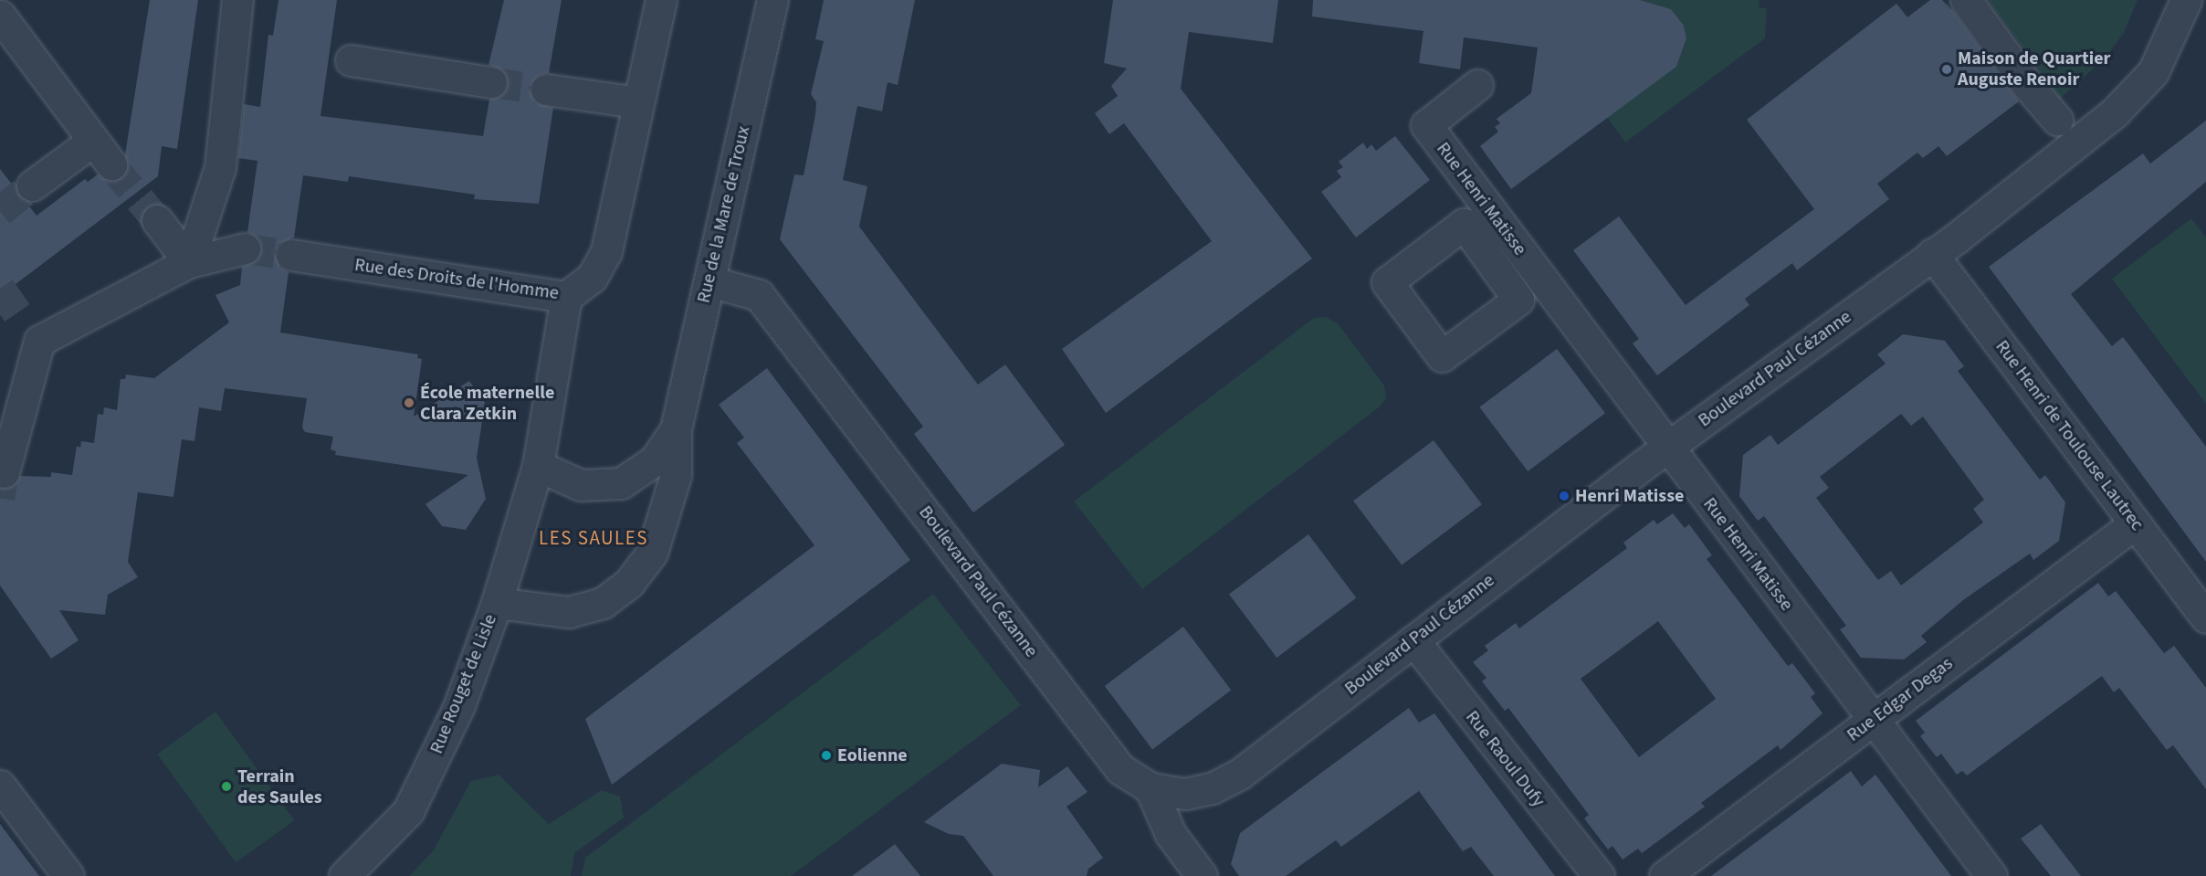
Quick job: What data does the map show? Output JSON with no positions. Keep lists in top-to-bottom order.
{
  "streets": {
    "street": [
      "Rue Henri Matisse",
      "Rue de la Mare de Troux",
      "Rue des Droits de l'Homme",
      "Boulevard Paul Cézanne",
      "Rue Henri de Toulouse Lautrec",
      "Rue Rouget de Lisle",
      "Rue Edgar Degas",
      "Rue Raoul Dufy"
    ]
  },
  "crossings": [
    ["Rue Henri Matisse", "Boulevard Paul Cézanne"],
    ["Rue Henri Matisse", "Rue Edgar Degas"],
    ["Rue de la Mare de Troux", "Boulevard Paul Cézanne"],
    ["Rue de la Mare de Troux", "Rue Rouget de Lisle"],
    ["Rue des Droits de l'Homme", "Rue Rouget de Lisle"],
    ["Boulevard Paul Cézanne", "Rue Henri de Toulouse Lautrec"],
    ["Boulevard Paul Cézanne", "Rue Raoul Dufy"],
    ["Rue Henri de Toulouse Lautrec", "Rue Edgar Degas"]
  ],
  "districts": ["LES SAULES"],
  "places": [
    "Maison de Quartier Auguste Renoir",
    "École maternelle Clara Zetkin",
    "Henri Matisse",
    "Eolienne",
    "Terrain des Saules"
  ]
}
